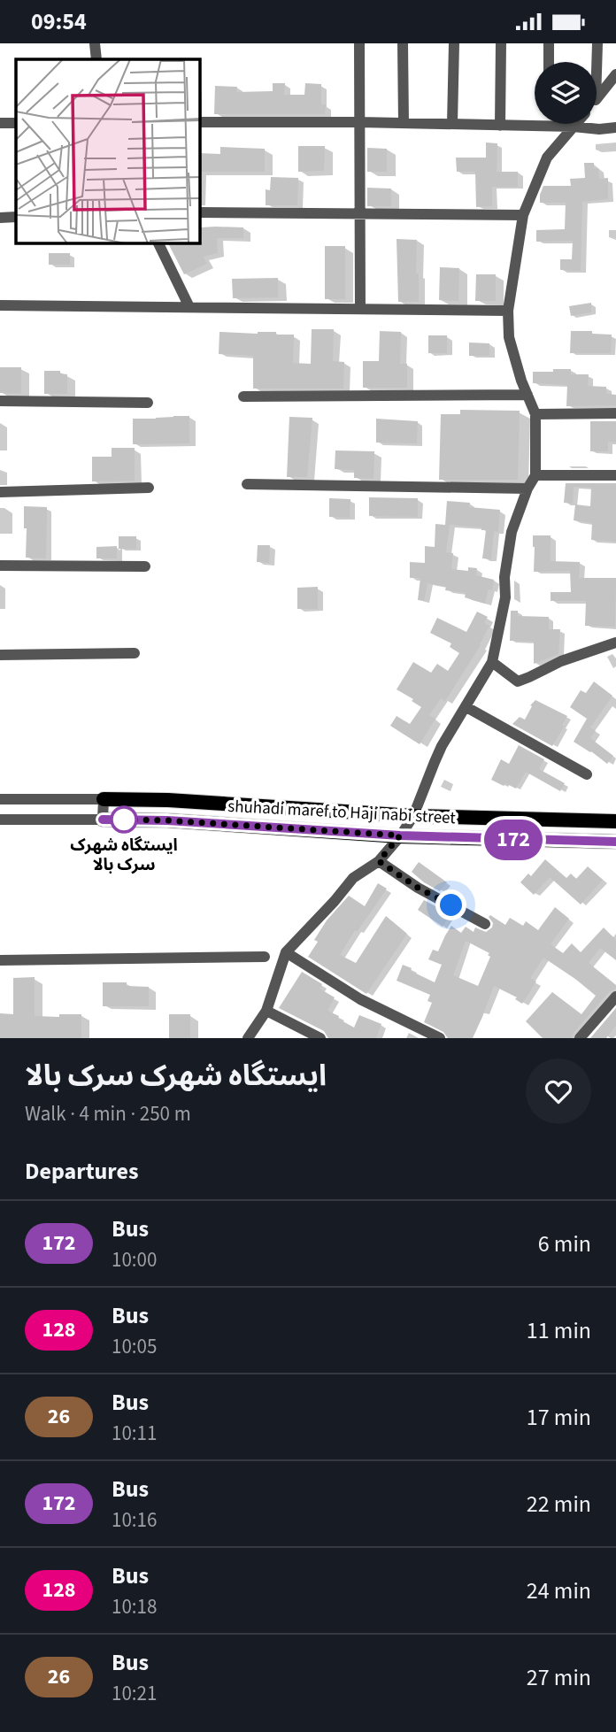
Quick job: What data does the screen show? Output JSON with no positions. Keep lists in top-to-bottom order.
{
  "streets": {
    "main road": ["shuhadi maref to Haji nabi street"]
  },
  "places": ["ایستگاه شهرک سرک بالا"],
  "lines": ["bus line 172"],
  "page": {
    "status": "09:54",
    "on_map": "172",
    "heading": [
      ["ایستگاه شهرک سرک بالا", "Walk · 4 min · 250 m"],
      "Departures"
    ],
    "list": [
      {
        "mark": "172",
        "name": "Bus",
        "note": "10:00",
        "value": "6 min"
      },
      {
        "mark": "128",
        "name": "Bus",
        "note": "10:05",
        "value": "11 min"
      },
      {
        "mark": "26",
        "name": "Bus",
        "note": "10:11",
        "value": "17 min"
      },
      {
        "mark": "172",
        "name": "Bus",
        "note": "10:16",
        "value": "22 min"
      },
      {
        "mark": "128",
        "name": "Bus",
        "note": "10:18",
        "value": "24 min"
      },
      {
        "mark": "26",
        "name": "Bus",
        "note": "10:21",
        "value": "27 min"
      }
    ]
  }
}
